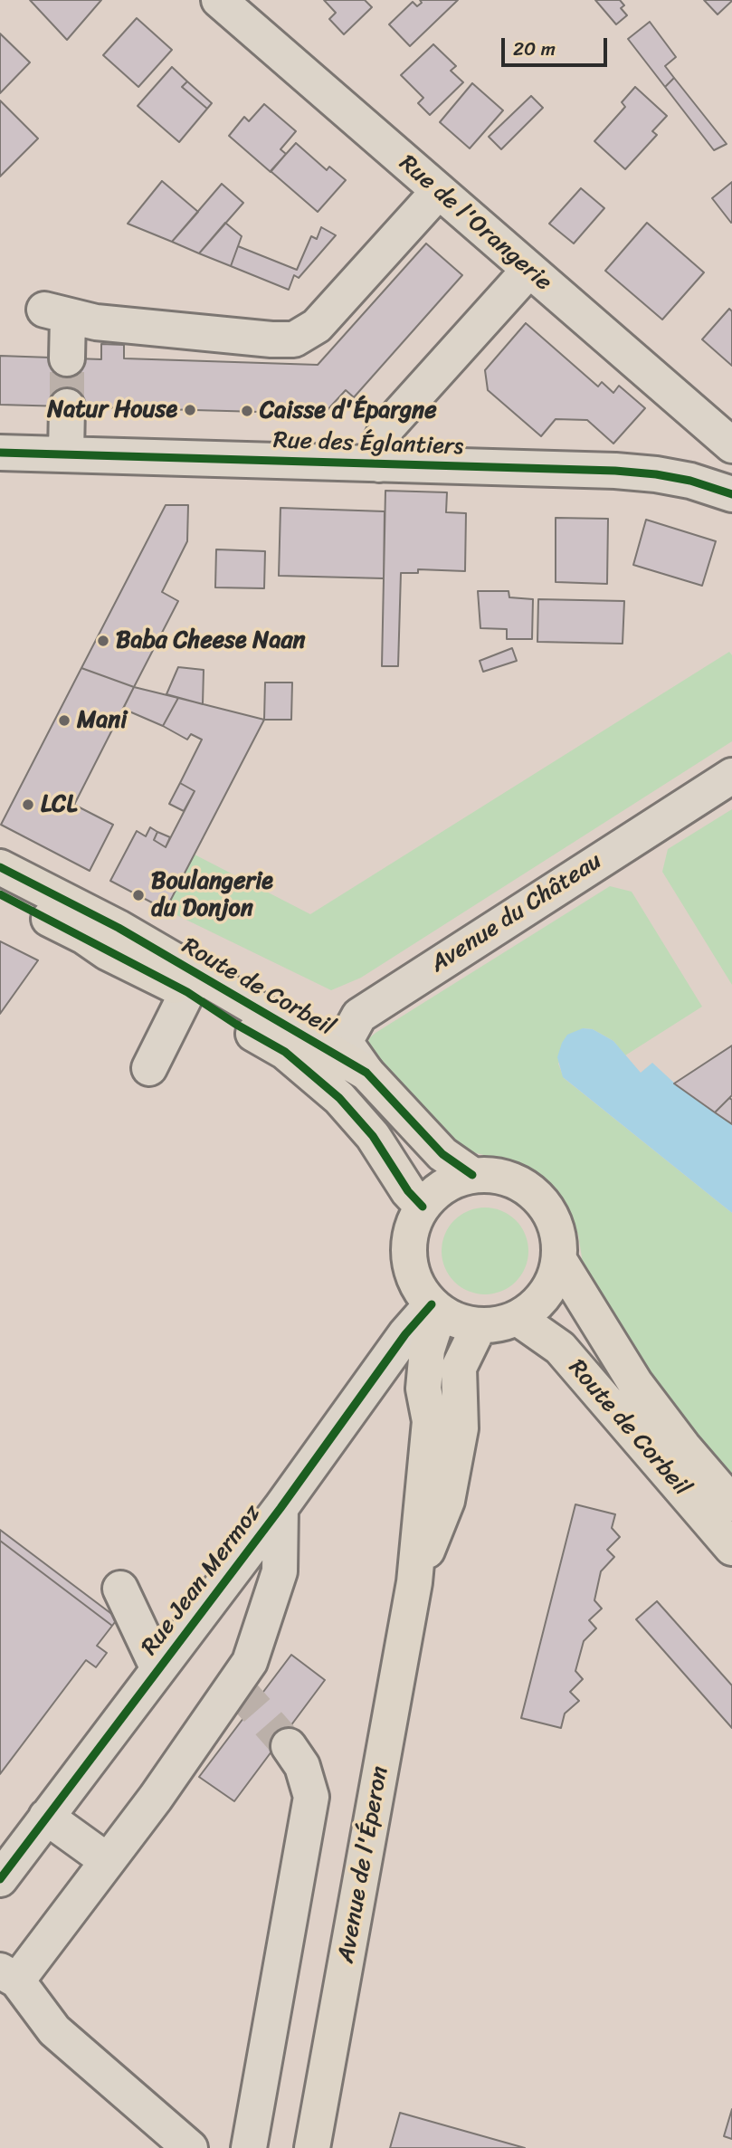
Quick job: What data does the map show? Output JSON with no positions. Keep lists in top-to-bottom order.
{
  "streets": {
    "main road": ["Route de Corbeil", "Avenue de l'Éperon"],
    "street": [
      "Rue de l'Orangerie",
      "Rue des Églantiers",
      "Avenue du Château",
      "Rue Jean Mermoz"
    ]
  },
  "crossings": [
    ["Avenue du Château", "Route de Corbeil"],
    ["Route de Corbeil", "Rue Jean Mermoz"],
    ["Route de Corbeil", "Avenue de l'Éperon"],
    ["Rue Jean Mermoz", "Avenue de l'Éperon"]
  ],
  "places": [
    "Natur House",
    "Caisse d'Épargne",
    "Baba Cheese Naan",
    "Mani",
    "LCL",
    "Boulangerie du Donjon"
  ],
  "scale_bar": "20 m"
}
